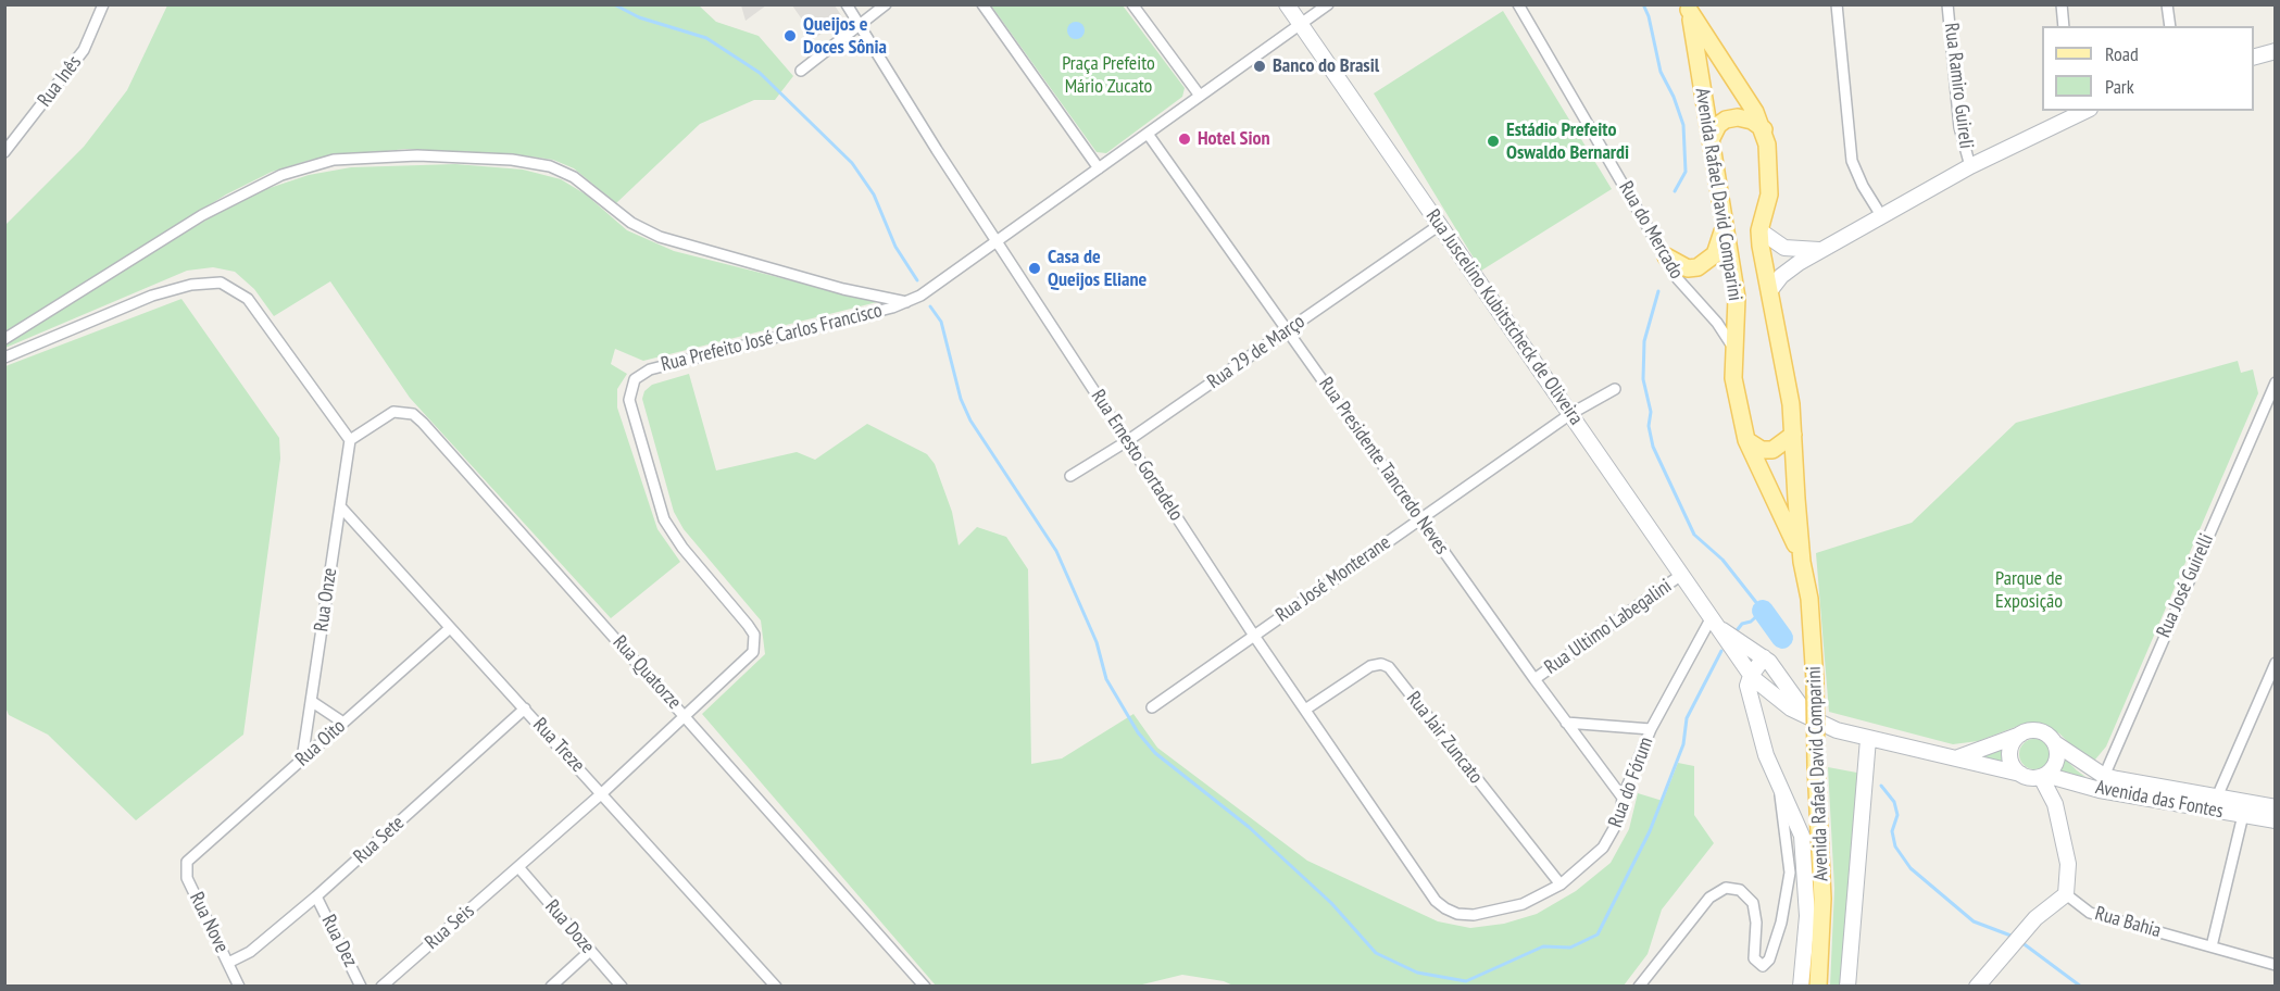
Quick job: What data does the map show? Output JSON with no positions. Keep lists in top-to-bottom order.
{
  "streets": {
    "main road": ["Avenida Rafael David Comparini"],
    "street": [
      "Rua Inês",
      "Rua Ramiro Guireli",
      "Rua do Mercado",
      "Rua Juscelino Kubitstcheck de Oliveira",
      "Rua Prefeito José Carlos Francisco",
      "Rua 29 de Março",
      "Rua Ernesto Gortadelo",
      "Rua Presidente Tancredo Neves",
      "Rua José Monterane",
      "Rua José Guirelli",
      "Rua Onze",
      "Rua Ultimo Labegalini",
      "Rua Quatorze",
      "Rua Jair Zuncato",
      "Rua Oito",
      "Rua Treze",
      "Rua do Fórum",
      "Avenida das Fontes",
      "Rua Sete",
      "Rua Nove",
      "Rua Bahia",
      "Rua Seis",
      "Rua Doze",
      "Rua Dez"
    ]
  },
  "crossings": [
    ["Avenida Rafael David Comparini", "Rua do Mercado"],
    ["Rua Juscelino Kubitstcheck de Oliveira", "Rua Prefeito José Carlos Francisco"],
    ["Rua Juscelino Kubitstcheck de Oliveira", "Rua 29 de Março"],
    ["Rua Juscelino Kubitstcheck de Oliveira", "Rua José Monterane"],
    ["Rua Juscelino Kubitstcheck de Oliveira", "Rua Ultimo Labegalini"],
    ["Rua Juscelino Kubitstcheck de Oliveira", "Rua do Fórum"],
    ["Rua Juscelino Kubitstcheck de Oliveira", "Avenida das Fontes"],
    ["Rua Prefeito José Carlos Francisco", "Rua Ernesto Gortadelo"],
    ["Rua Prefeito José Carlos Francisco", "Rua Presidente Tancredo Neves"],
    ["Rua Prefeito José Carlos Francisco", "Rua Quatorze"],
    ["Rua Prefeito José Carlos Francisco", "Rua Treze"],
    ["Rua Prefeito José Carlos Francisco", "Rua Seis"],
    ["Rua Prefeito José Carlos Francisco", "Rua Doze"],
    ["Rua 29 de Março", "Rua Ernesto Gortadelo"],
    ["Rua 29 de Março", "Rua Presidente Tancredo Neves"],
    ["Rua Ernesto Gortadelo", "Rua José Monterane"],
    ["Rua Ernesto Gortadelo", "Rua Jair Zuncato"],
    ["Rua Ernesto Gortadelo", "Rua do Fórum"],
    ["Rua Presidente Tancredo Neves", "Rua José Monterane"],
    ["Rua Presidente Tancredo Neves", "Rua Ultimo Labegalini"],
    ["Rua Presidente Tancredo Neves", "Rua do Fórum"],
    ["Rua José Guirelli", "Avenida das Fontes"],
    ["Rua Onze", "Rua Quatorze"],
    ["Rua Onze", "Rua Oito"],
    ["Rua Onze", "Rua Treze"],
    ["Rua Jair Zuncato", "Rua do Fórum"],
    ["Rua Oito", "Rua Treze"],
    ["Rua Oito", "Rua Nove"],
    ["Rua Treze", "Rua Sete"],
    ["Rua Sete", "Rua Nove"],
    ["Rua Sete", "Rua Dez"],
    ["Rua Seis", "Rua Doze"]
  ],
  "parks": ["Praça Prefeito Mário Zucato", "Parque de Exposição"],
  "places": [
    "Queijos e Doces Sônia",
    "Banco do Brasil",
    "Hotel Sion",
    "Estádio Prefeito Oswaldo Bernardi",
    "Casa de Queijos Eliane"
  ],
  "legend": ["Road", "Park"]
}
